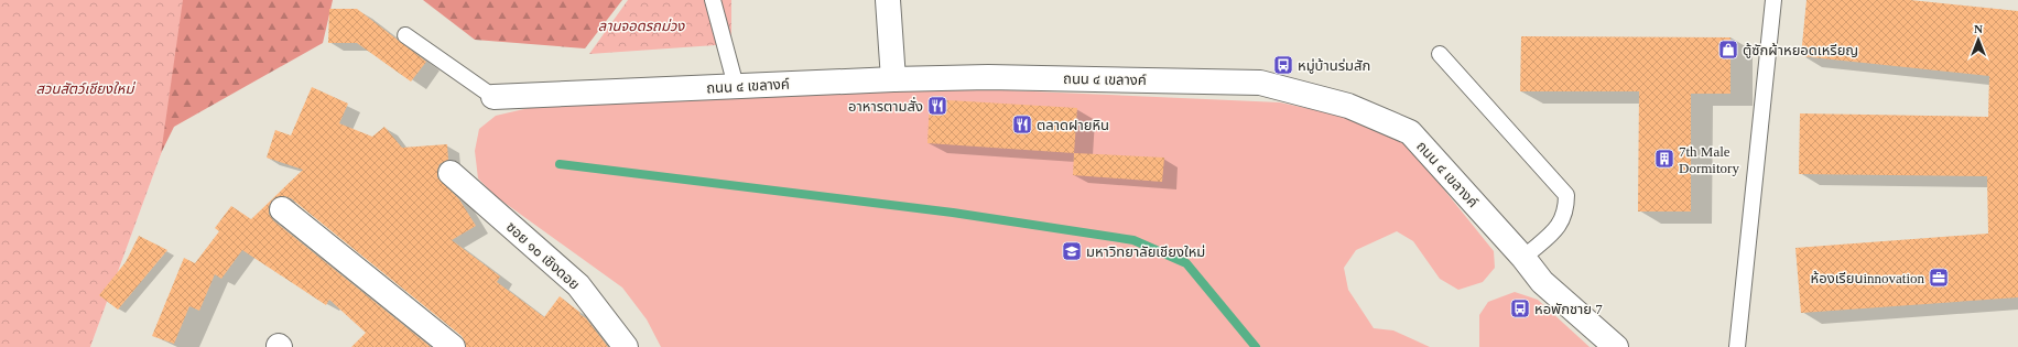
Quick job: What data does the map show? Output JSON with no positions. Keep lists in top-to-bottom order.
{
  "streets": {
    "street": ["ถนน ๔ เขลางค์", "ซอย ๑๐ เชิงดอย"]
  },
  "parks": ["ลานจอดรถม่วง", "สวนสัตว์เชียงใหม่"],
  "places": {
    "shop": ["ตู้ซักผ้าหยอดเหรียญ"],
    "bus stop": ["หมู่บ้านร่มสัก", "หอพักชาย 7"],
    "restaurant": ["อาหารตามสั่ง", "ตลาดฝายหิน"],
    "building": ["7th Male Dormitory"],
    "school or university": ["มหาวิทยาลัยเชียงใหม่"],
    "office": ["ห้องเรียนinnovation"]
  },
  "north": "top"
}
